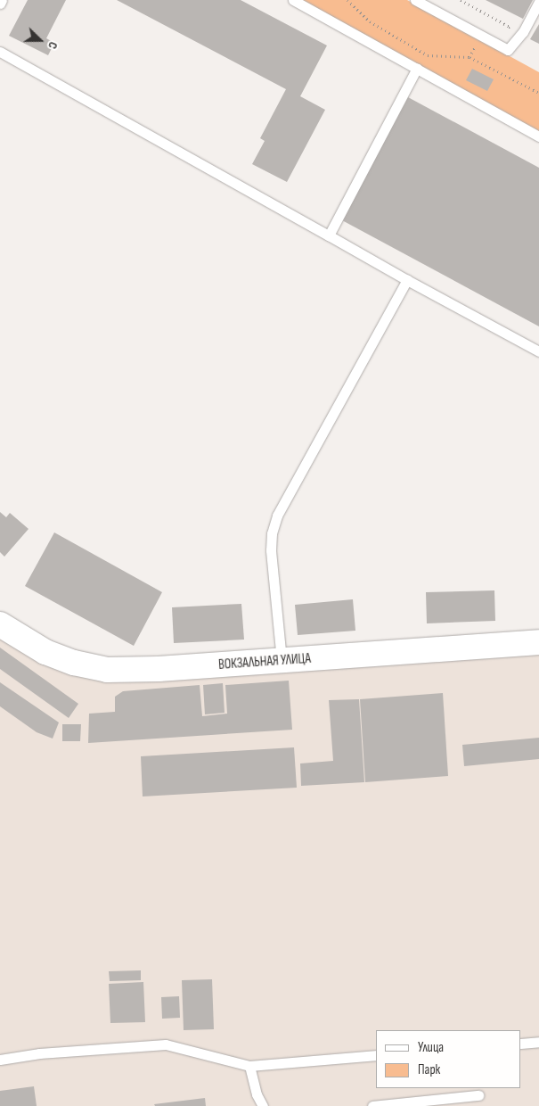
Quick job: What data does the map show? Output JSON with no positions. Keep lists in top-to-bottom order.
{
  "streets": {
    "street": ["ВОКЗАЛЬНАЯ УЛИЦА"]
  },
  "legend": ["Улица", "Парк"],
  "north": "right"
}
